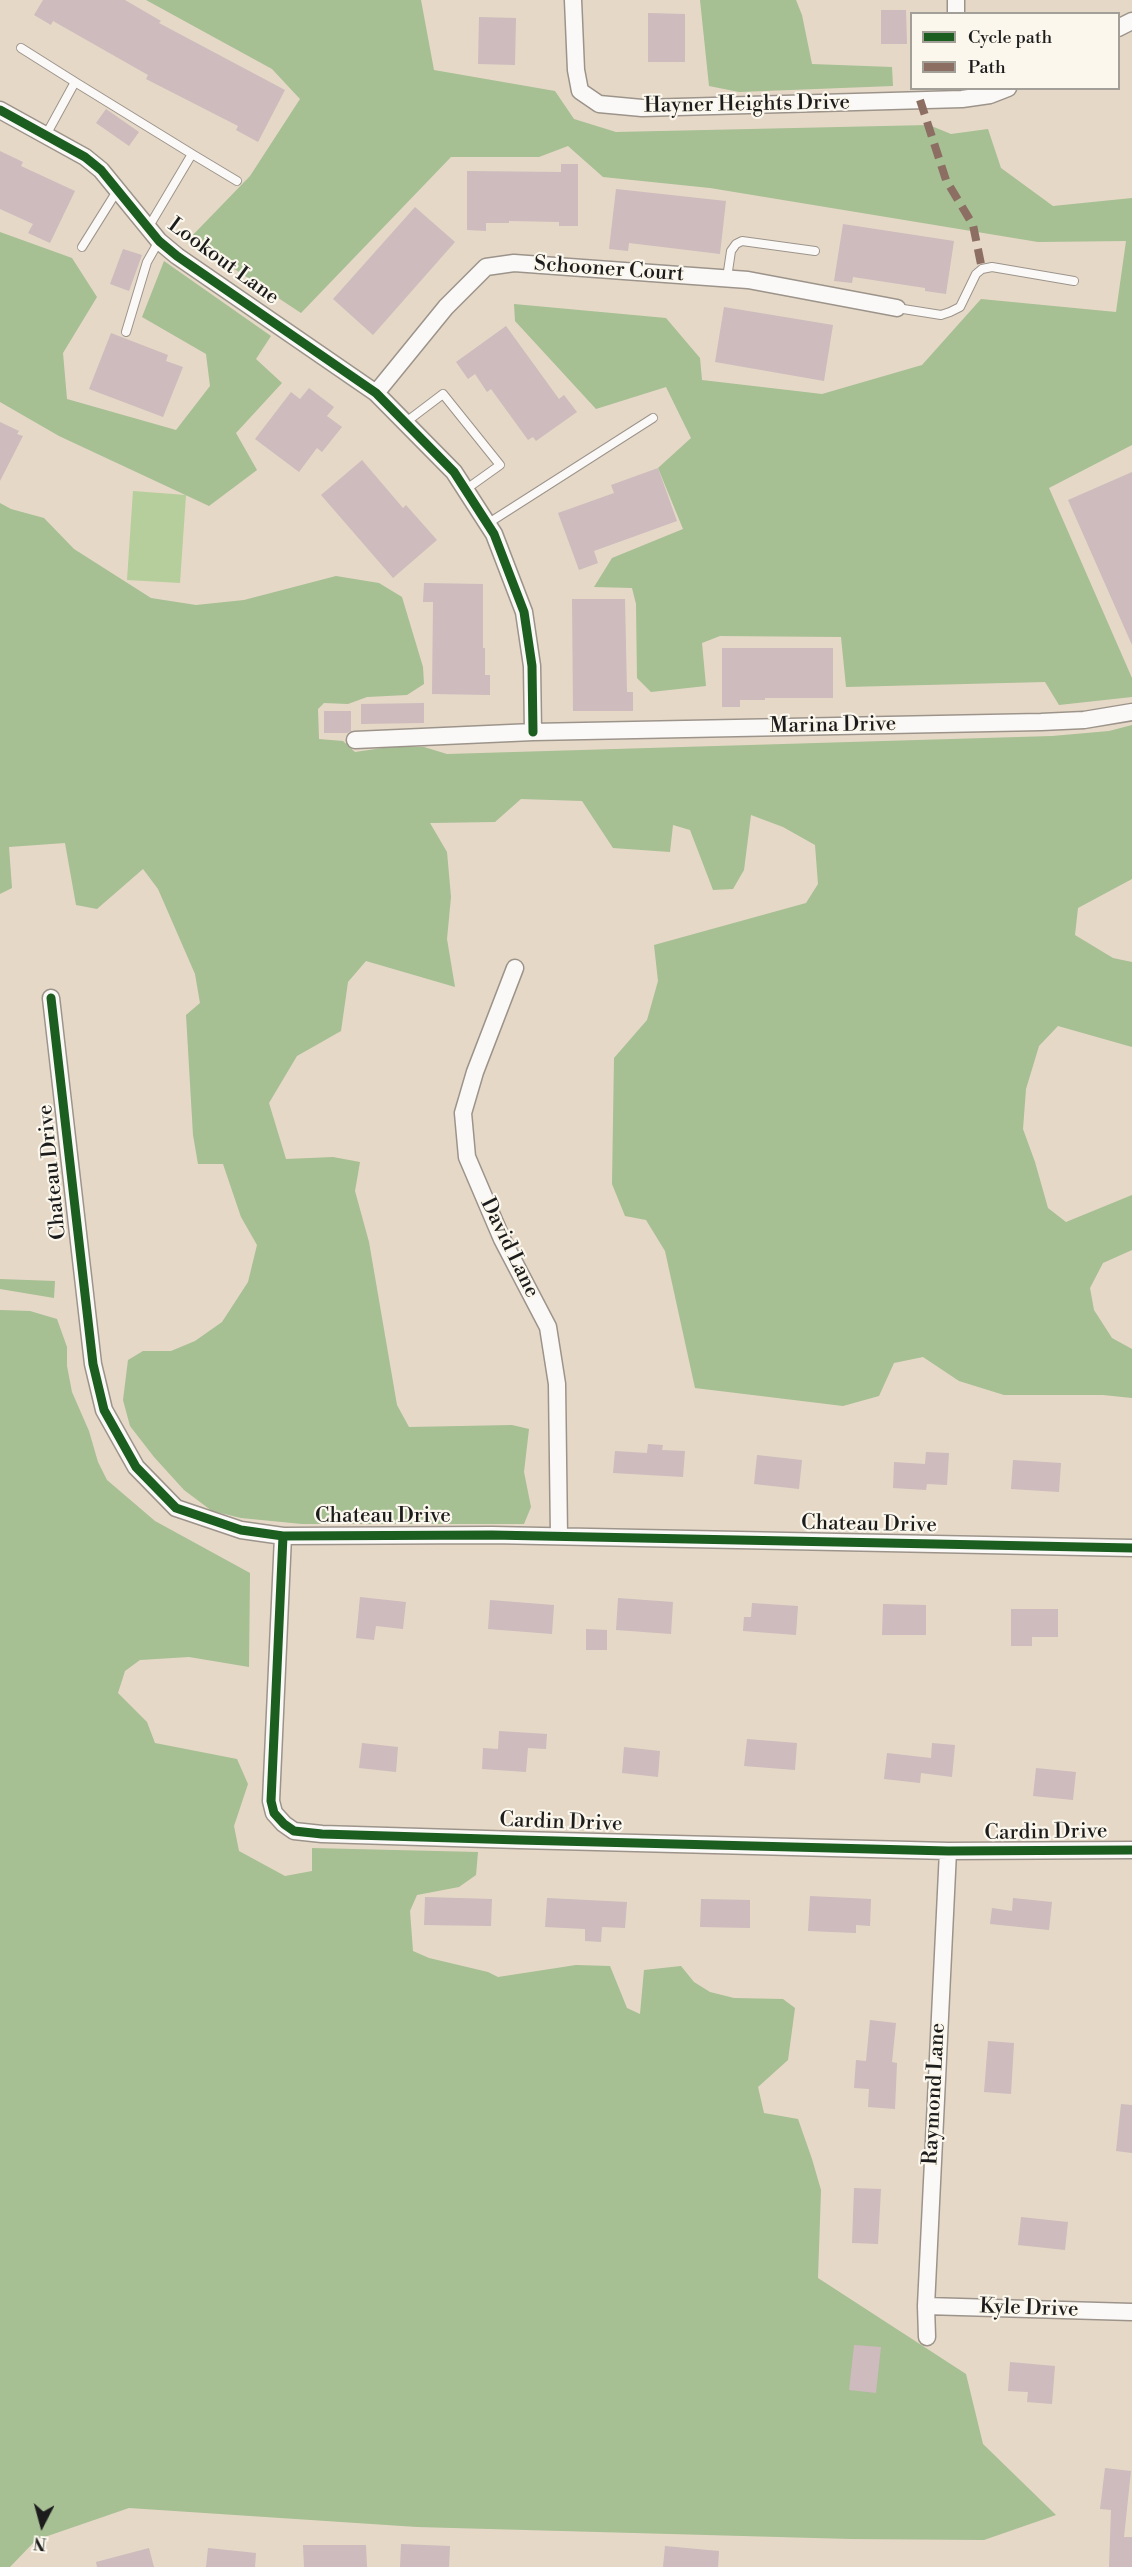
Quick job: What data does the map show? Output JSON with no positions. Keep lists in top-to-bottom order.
{
  "streets": {
    "street": [
      "Hayner Heights Drive",
      "Lookout Lane",
      "Schooner Court",
      "Marina Drive",
      "Chateau Drive",
      "David Lane",
      "Cardin Drive",
      "Raymond Lane",
      "Kyle Drive"
    ]
  },
  "crossings": [
    ["Lookout Lane", "Schooner Court"],
    ["Chateau Drive", "David Lane"],
    ["Chateau Drive", "Cardin Drive"],
    ["Cardin Drive", "Raymond Lane"],
    ["Raymond Lane", "Kyle Drive"]
  ],
  "legend": ["Cycle path", "Path"],
  "north": "bottom"
}
